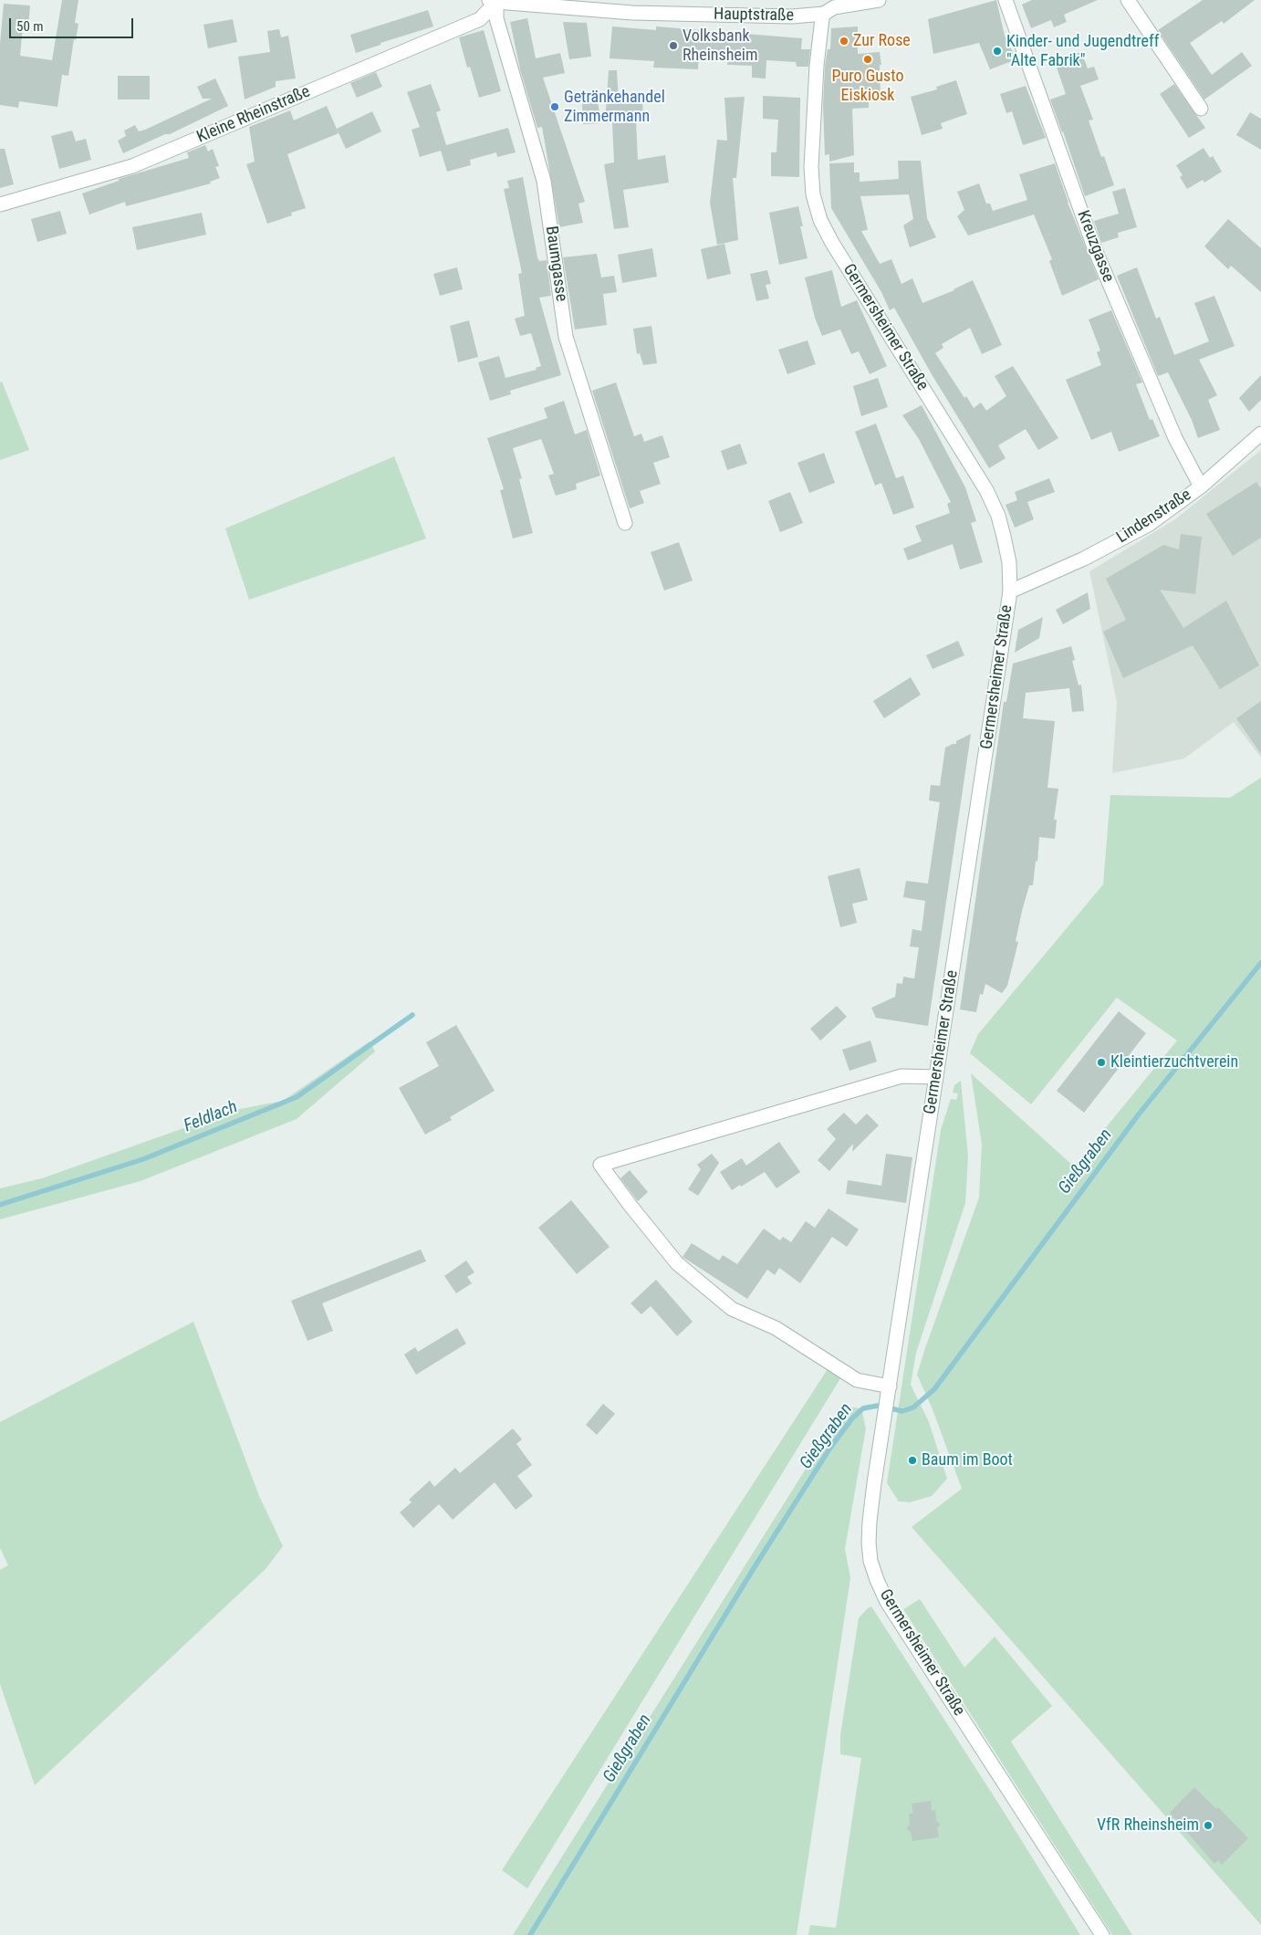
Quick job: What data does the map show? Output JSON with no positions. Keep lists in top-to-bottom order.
{
  "streets": {
    "street": [
      "Hauptstraße",
      "Kleine Rheinstraße",
      "Kreuzgasse",
      "Baumgasse",
      "Germersheimer Straße",
      "Lindenstraße"
    ]
  },
  "crossings": [
    ["Hauptstraße", "Kleine Rheinstraße"],
    ["Hauptstraße", "Baumgasse"],
    ["Hauptstraße", "Germersheimer Straße"],
    ["Kleine Rheinstraße", "Baumgasse"],
    ["Kreuzgasse", "Lindenstraße"],
    ["Germersheimer Straße", "Lindenstraße"]
  ],
  "water": ["Feldlach", "Gießgraben"],
  "places": [
    "Zur Rose",
    "Volksbank Rheinsheim",
    "Kinder- und Jugendtreff \"Alte Fabrik\"",
    "Puro Gusto Eiskiosk",
    "Getränkehandel Zimmermann",
    "Kleintierzuchtverein",
    "Baum im Boot",
    "VfR Rheinsheim"
  ],
  "scale_bar": "50 m"
}
